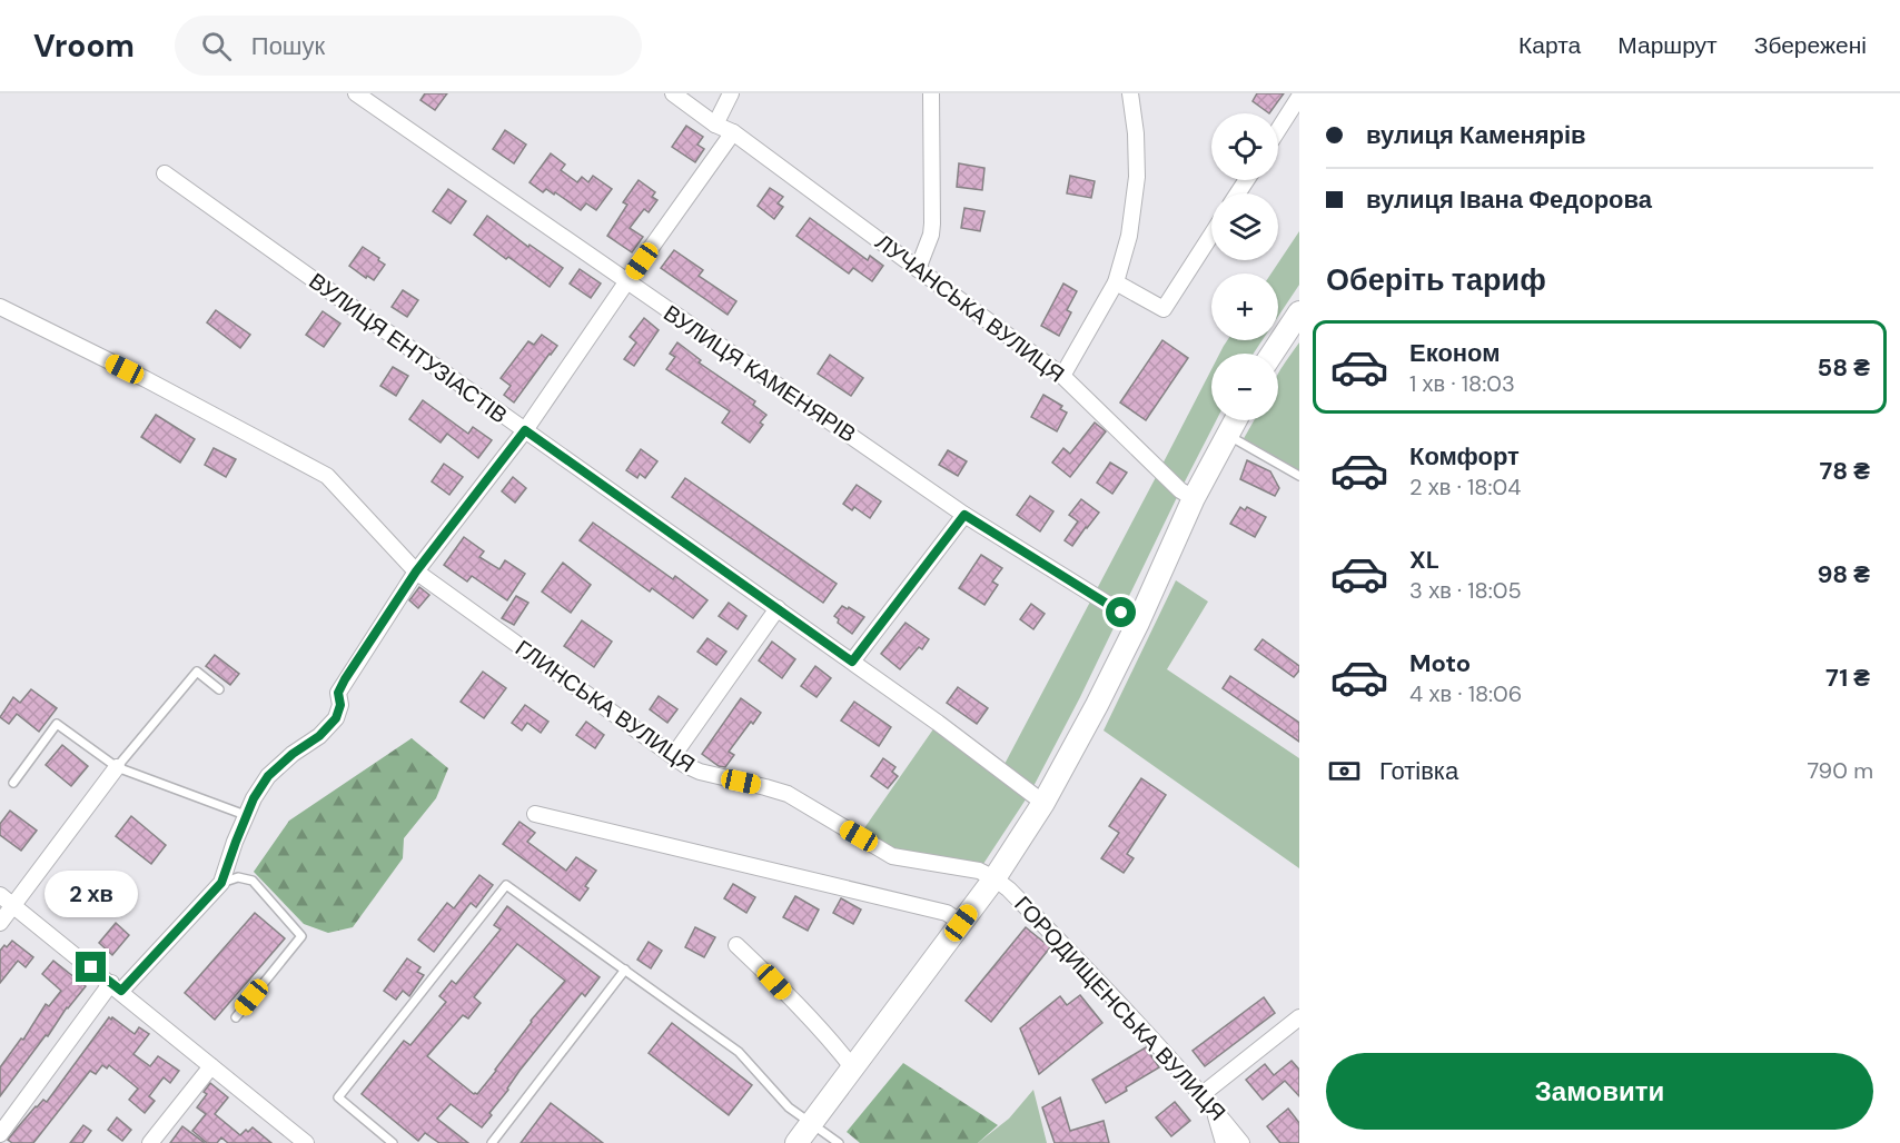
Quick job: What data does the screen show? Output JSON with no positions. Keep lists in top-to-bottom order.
{
  "streets": {
    "street": [
      "ЛУЧАНСЬКА ВУЛИЦЯ",
      "ВУЛИЦЯ ЕНТУЗІАСТІВ",
      "ВУЛИЦЯ КАМЕНЯРІВ",
      "ГЛИНСЬКА ВУЛИЦЯ",
      "ГОРОДИЩЕНСЬКА ВУЛИЦЯ"
    ]
  },
  "crossings": [
    ["ГЛИНСЬКА ВУЛИЦЯ", "ГОРОДИЩЕНСЬКА ВУЛИЦЯ"]
  ],
  "page": {
    "header": "Vroom",
    "search": "Пошук",
    "nav": ["Карта", "Маршрут", "Збережені"],
    "banner": ["вулиця Каменярів", "вулиця Івана Федорова"],
    "map_buttons": ["+", "−"],
    "heading": "Оберіть тариф",
    "list": [
      {
        "name": "Економ",
        "note": "1 хв · 18:03",
        "value": "58 ₴"
      },
      {
        "name": "Комфорт",
        "note": "2 хв · 18:04",
        "value": "78 ₴"
      },
      {
        "name": "XL",
        "note": "3 хв · 18:05",
        "value": "98 ₴"
      },
      {
        "name": "Moto",
        "note": "4 хв · 18:06",
        "value": "71 ₴"
      }
    ],
    "pay": ["Готівка", "790 m"],
    "bubble": "2 хв",
    "buttons": "Замовити"
  }
}
